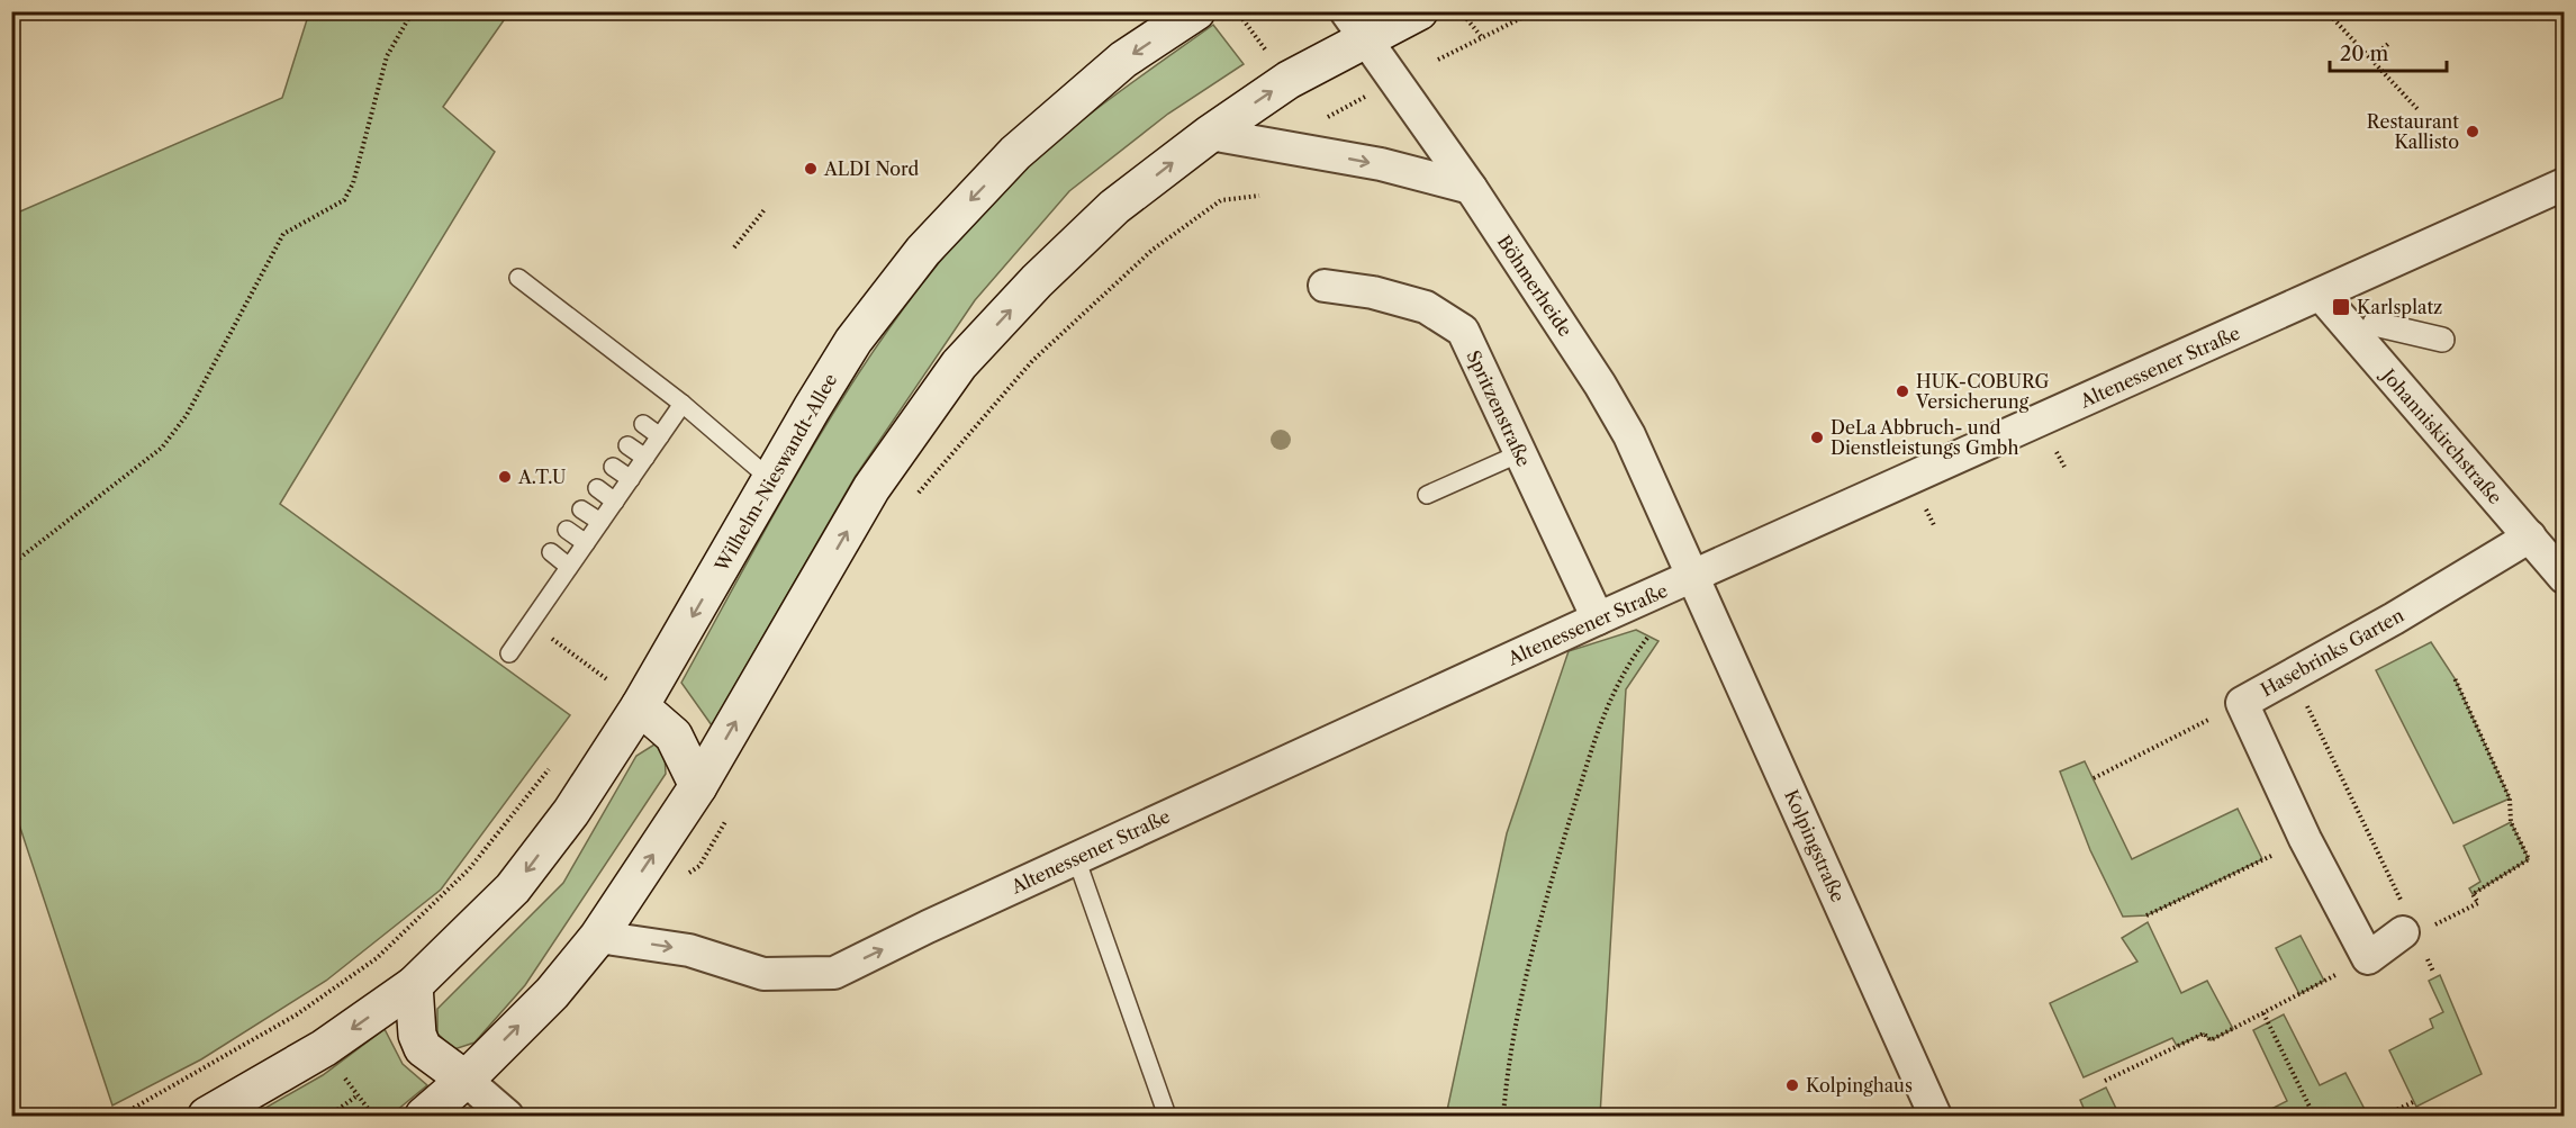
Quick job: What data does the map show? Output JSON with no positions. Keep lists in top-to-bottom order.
{
  "streets": {
    "main road": ["Wilhelm-Nieswandt-Allee"],
    "street": [
      "Böhmerheide",
      "Altenessener Straße",
      "Spritzenstraße",
      "Johanniskirchstraße",
      "Hasebrinks Garten",
      "Kolpingstraße"
    ]
  },
  "crossings": [
    ["Böhmerheide", "Altenessener Straße"],
    ["Böhmerheide", "Kolpingstraße"],
    ["Altenessener Straße", "Spritzenstraße"],
    ["Altenessener Straße", "Johanniskirchstraße"],
    ["Altenessener Straße", "Kolpingstraße"],
    ["Johanniskirchstraße", "Hasebrinks Garten"]
  ],
  "places": {
    "other": [
      "Restaurant Kallisto",
      "ALDI Nord",
      "HUK-COBURG Versicherung",
      "DeLa Abbruch- und Dienstleistungs Gmbh",
      "A.T.U",
      "Kolpinghaus"
    ],
    "transit": ["Karlsplatz"]
  },
  "scale_bar": "20 m"
}
